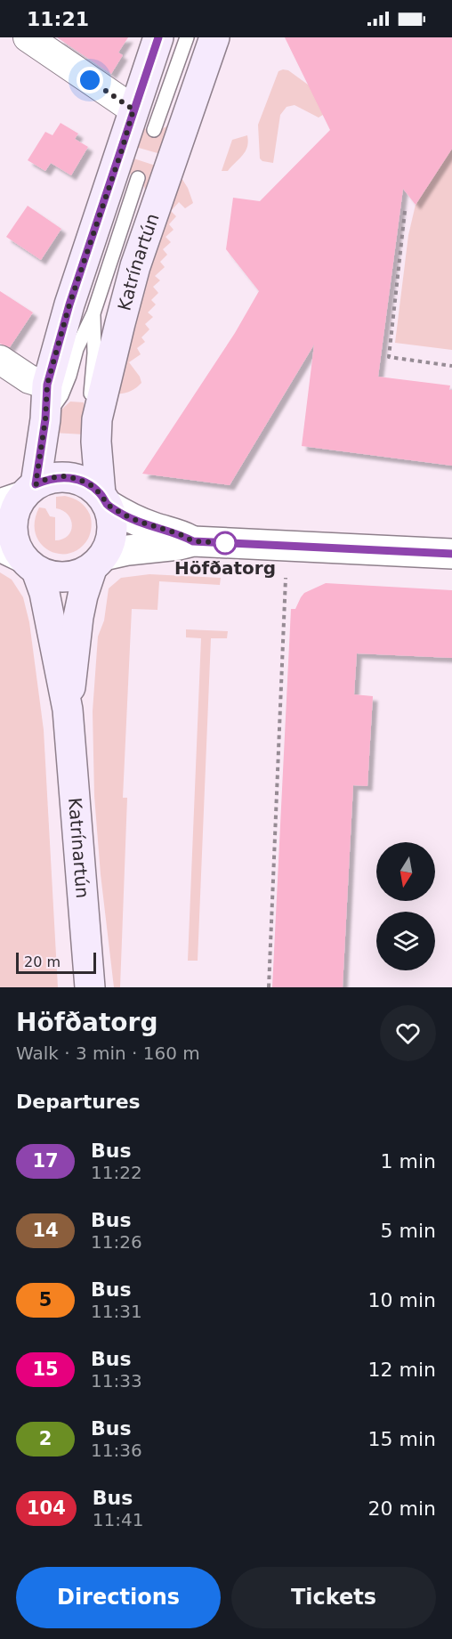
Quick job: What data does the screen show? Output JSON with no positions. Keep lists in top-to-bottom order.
{
  "streets": {
    "main road": ["Katrínartún"]
  },
  "places": ["Höfðatorg"],
  "lines": ["bus line 17"],
  "scale_bar": "20 m",
  "north": "bottom",
  "page": {
    "status": "11:21",
    "scale": "20 m",
    "heading": [
      ["Höfðatorg", "Walk · 3 min · 160 m"],
      "Departures"
    ],
    "list": [
      {
        "mark": "17",
        "name": "Bus",
        "note": "11:22",
        "value": "1 min"
      },
      {
        "mark": "14",
        "name": "Bus",
        "note": "11:26",
        "value": "5 min"
      },
      {
        "mark": "5",
        "name": "Bus",
        "note": "11:31",
        "value": "10 min"
      },
      {
        "mark": "15",
        "name": "Bus",
        "note": "11:33",
        "value": "12 min"
      },
      {
        "mark": "2",
        "name": "Bus",
        "note": "11:36",
        "value": "15 min"
      },
      {
        "mark": "104",
        "name": "Bus",
        "note": "11:41",
        "value": "20 min"
      }
    ],
    "buttons": ["Directions", "Tickets"]
  }
}
